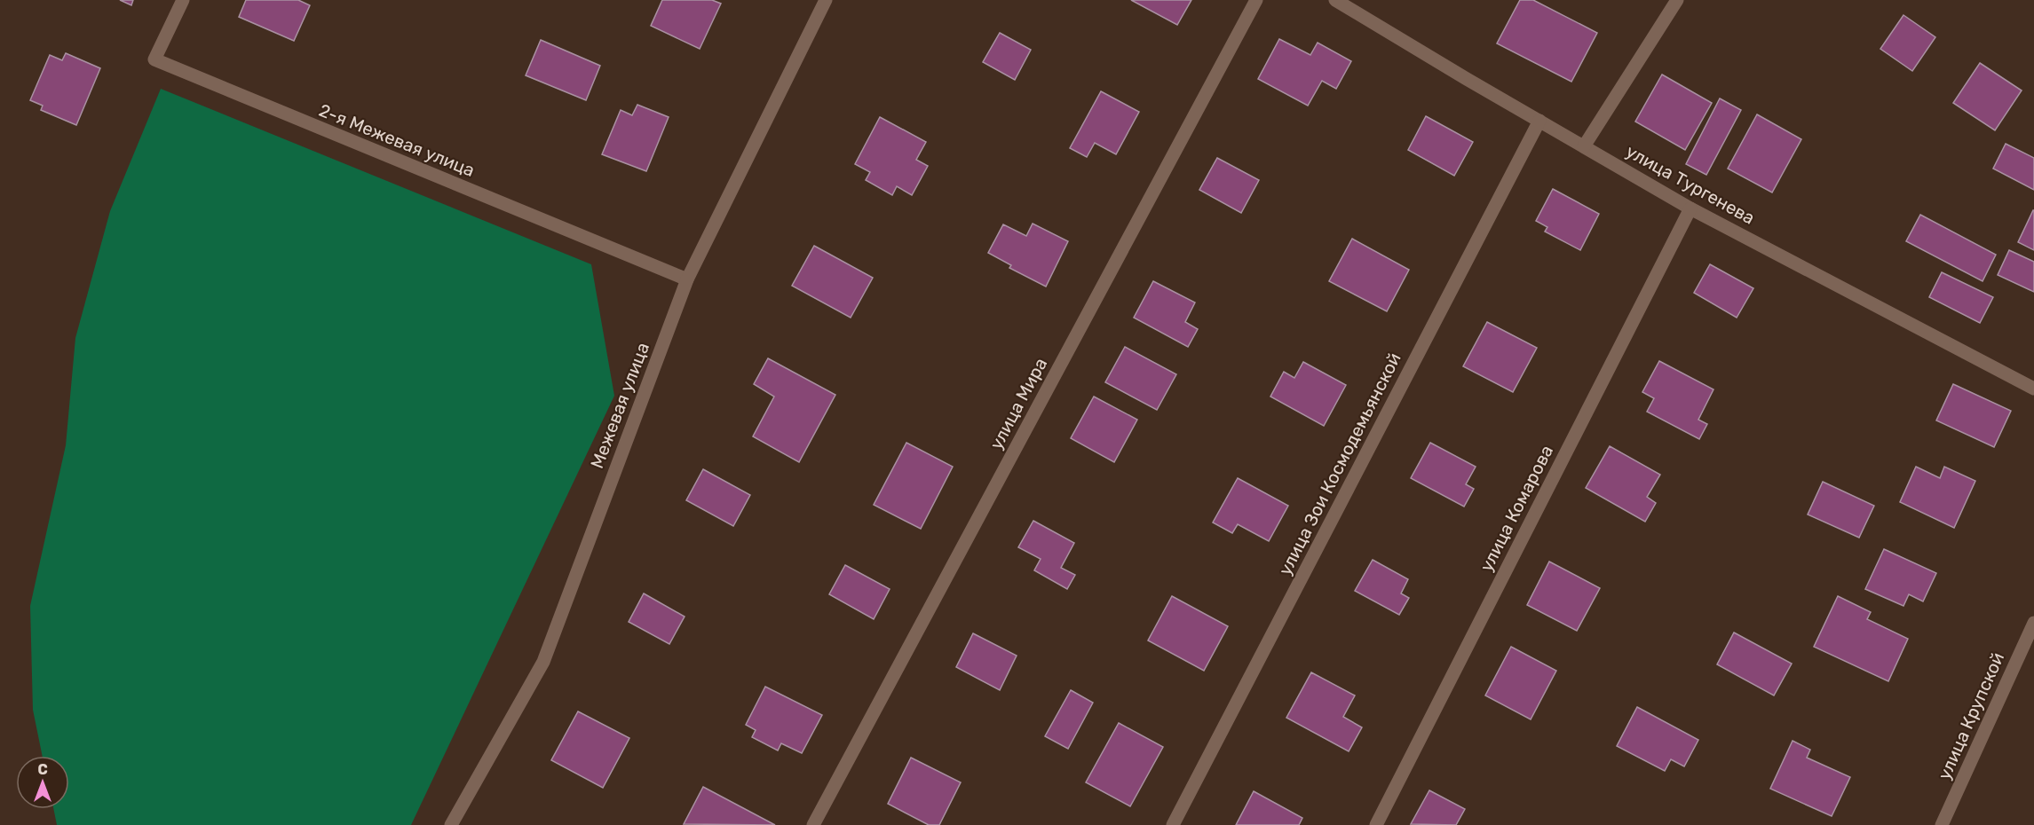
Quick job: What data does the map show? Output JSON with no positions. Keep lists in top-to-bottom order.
{
  "streets": {
    "street": [
      "2-я Межевая улица",
      "улица Тургенева",
      "улица Мира",
      "Межевая улица",
      "улица Зои Космодемьянской",
      "улица Комарова",
      "улица Крупской"
    ]
  },
  "crossings": [
    ["2-я Межевая улица", "Межевая улица"],
    ["улица Тургенева", "улица Зои Космодемьянской"],
    ["улица Тургенева", "улица Комарова"]
  ],
  "north": "top"
}
